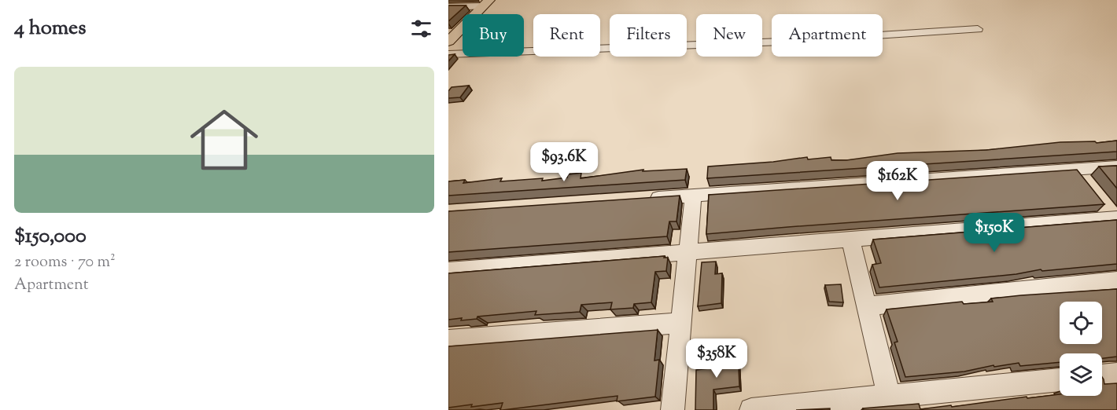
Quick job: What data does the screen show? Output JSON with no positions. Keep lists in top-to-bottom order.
{
  "page": {
    "heading": "4 homes",
    "chip": [
      "Buy",
      "Rent",
      "Filters",
      "New",
      "Apartment"
    ],
    "list": [
      {
        "name": "$150,000",
        "note": "2 rooms · 70 m² · Apartment"
      }
    ],
    "price": [
      "$93.6K",
      "$162K",
      "$150K",
      "$358K"
    ]
  }
}
